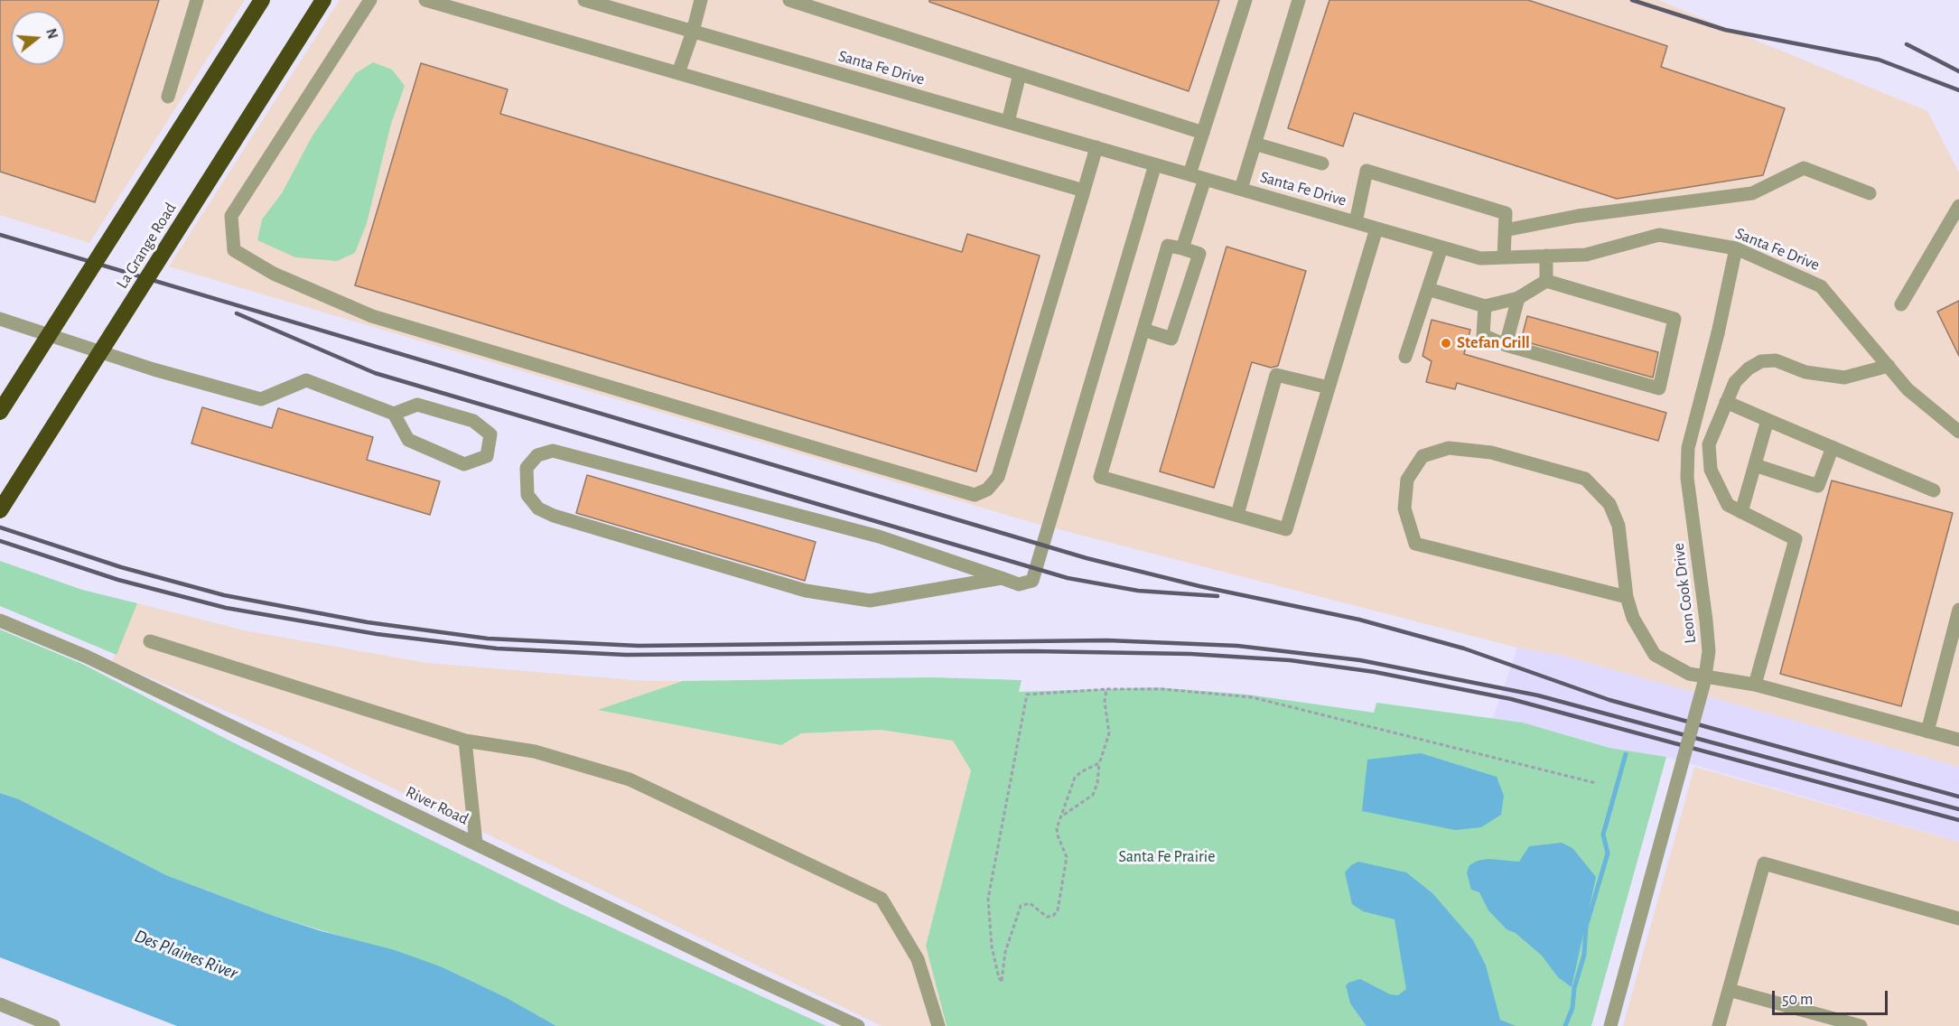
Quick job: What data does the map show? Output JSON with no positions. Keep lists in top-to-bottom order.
{
  "streets": {
    "highway": ["La Grange Road"],
    "street": ["Santa Fe Drive", "Leon Cook Drive", "River Road"]
  },
  "crossings": [
    ["Santa Fe Drive", "Leon Cook Drive"]
  ],
  "water": ["Des Plaines River"],
  "parks": ["Santa Fe Prairie"],
  "places": ["Stefan Grill"],
  "scale_bar": "50 m",
  "north": "right"
}
